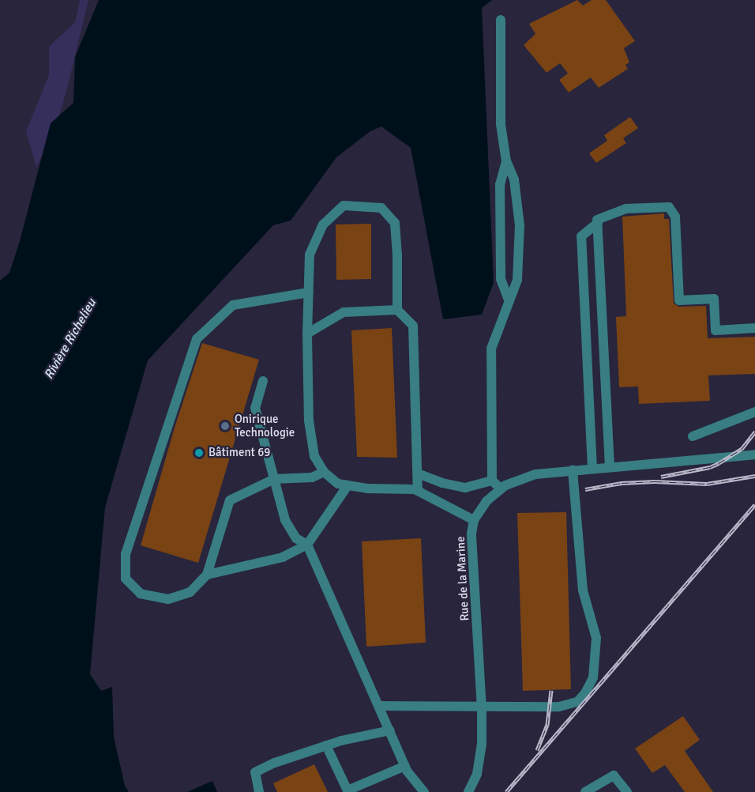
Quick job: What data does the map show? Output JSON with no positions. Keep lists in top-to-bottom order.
{
  "streets": {
    "street": ["Rue de la Marine"]
  },
  "water": ["Rivière Richelieu"],
  "places": ["Onirique Technologie", "Bâtiment 69"]
}
